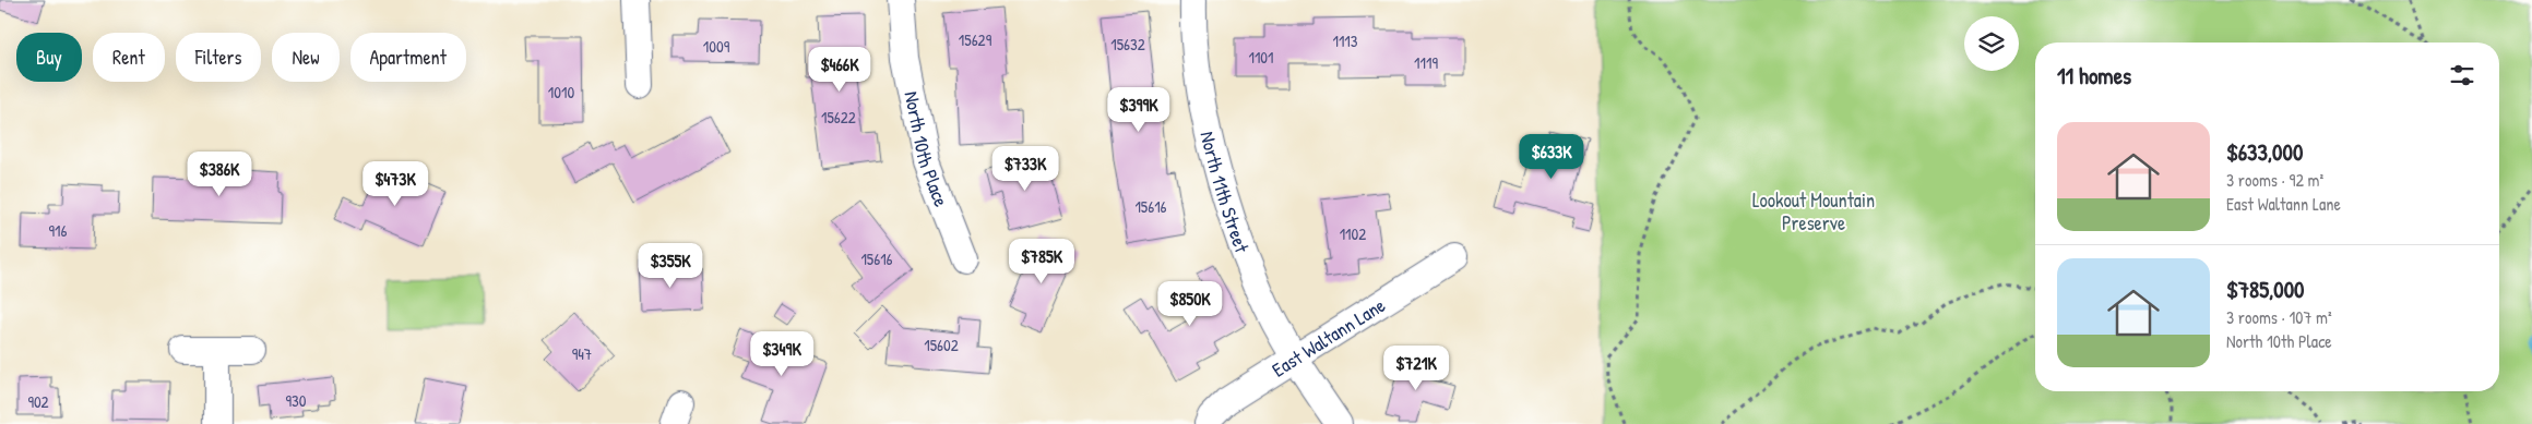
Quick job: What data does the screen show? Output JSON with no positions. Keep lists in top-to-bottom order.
{
  "streets": {
    "street": ["North 10th Place", "North 11th Street", "East Waltann Lane"]
  },
  "crossings": [
    ["North 11th Street", "East Waltann Lane"]
  ],
  "parks": ["Lookout Mountain Preserve"],
  "house_numbers": [
    "15629",
    "1113",
    "15632",
    "1009",
    "1101",
    "1119",
    "1010",
    "15622",
    "15616",
    "916",
    "1102",
    "15616",
    "15602",
    "947",
    "930",
    "902"
  ],
  "page": {
    "chip": [
      "Buy",
      "Rent",
      "Filters",
      "New",
      "Apartment"
    ],
    "heading": "11 homes",
    "price": [
      "$466K",
      "$399K",
      "$633K",
      "$733K",
      "$386K",
      "$473K",
      "$785K",
      "$355K",
      "$850K",
      "$349K",
      "$721K"
    ],
    "list": [
      {
        "name": "$633,000",
        "note": "3 rooms · 92 m² · East Waltann Lane"
      },
      {
        "name": "$785,000",
        "note": "3 rooms · 107 m² · North 10th Place"
      }
    ]
  }
}
